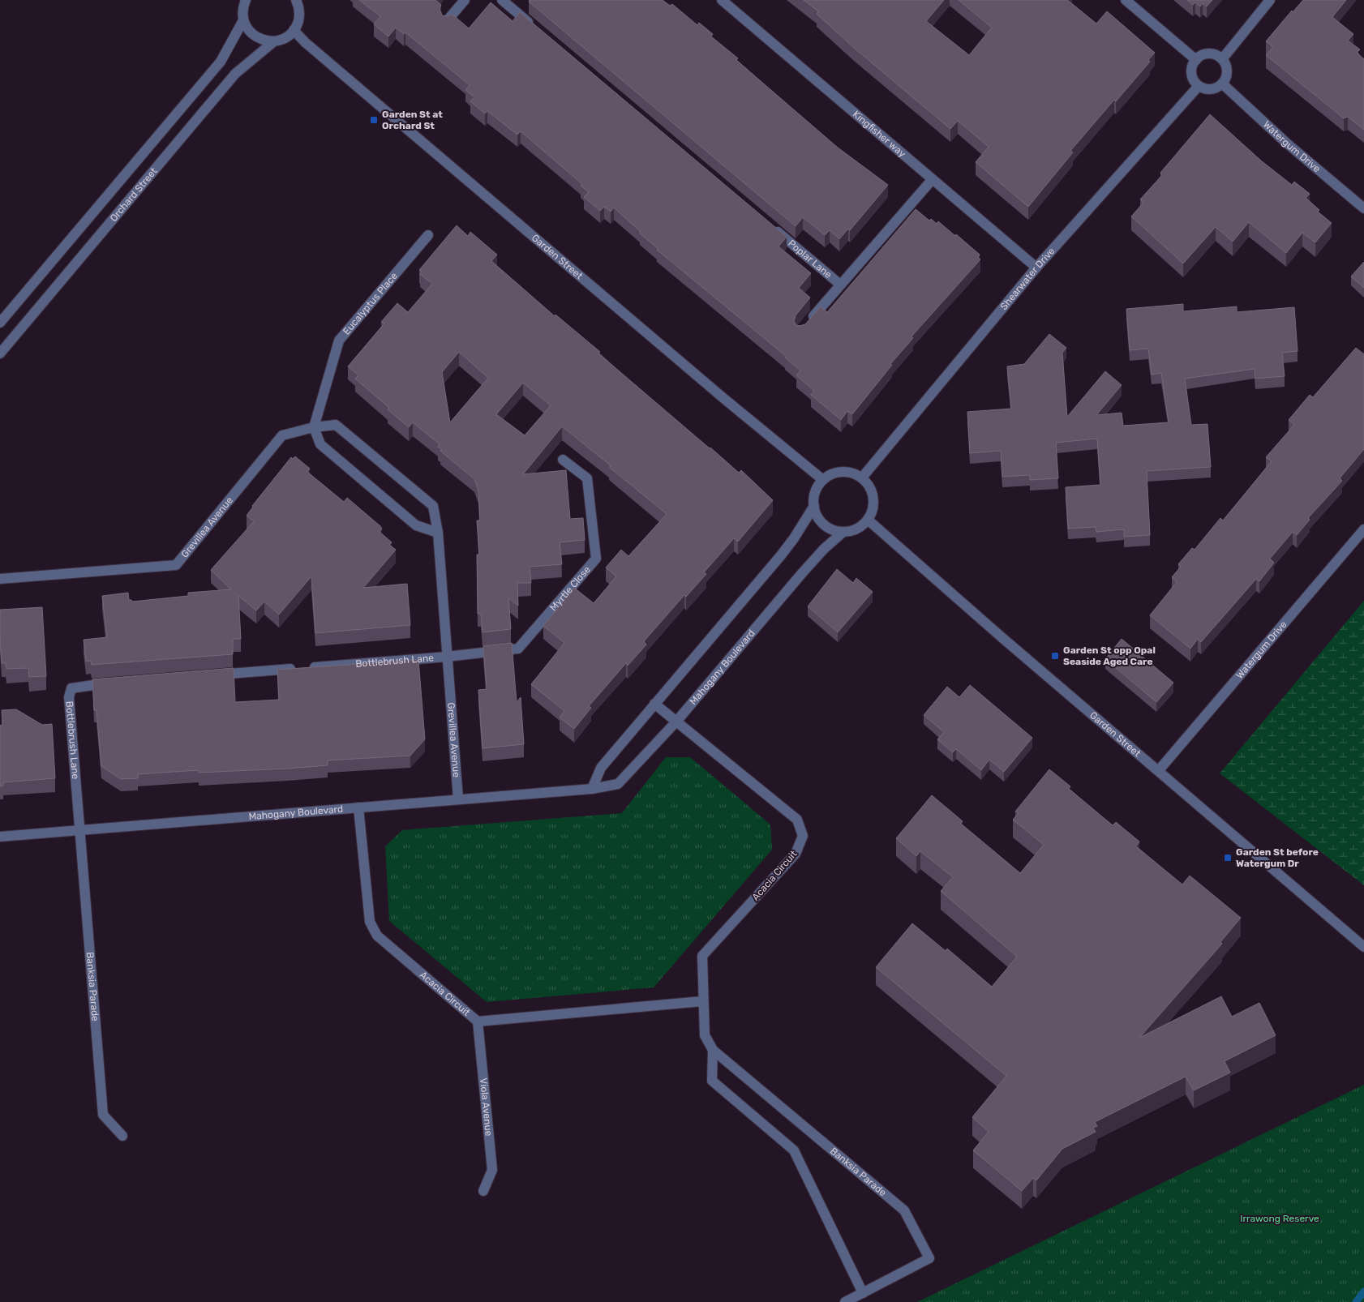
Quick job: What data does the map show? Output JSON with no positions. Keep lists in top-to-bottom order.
{
  "streets": {
    "street": [
      "Kingfisher way",
      "Watergum Drive",
      "Orchard Street",
      "Garden Street",
      "Poplar Lane",
      "Shearwater Drive",
      "Eucalyptus Place",
      "Grevillea Avenue",
      "Myrtle Close",
      "Bottlebrush Lane",
      "Mahogany Boulevard",
      "Acacia Circuit",
      "Banksia Parade",
      "Viola Avenue"
    ]
  },
  "crossings": [
    ["Kingfisher way", "Poplar Lane"],
    ["Kingfisher way", "Shearwater Drive"],
    ["Watergum Drive", "Garden Street"],
    ["Watergum Drive", "Shearwater Drive"],
    ["Orchard Street", "Garden Street"],
    ["Garden Street", "Shearwater Drive"],
    ["Garden Street", "Mahogany Boulevard"],
    ["Shearwater Drive", "Mahogany Boulevard"],
    ["Eucalyptus Place", "Grevillea Avenue"],
    ["Grevillea Avenue", "Myrtle Close"],
    ["Grevillea Avenue", "Bottlebrush Lane"],
    ["Grevillea Avenue", "Mahogany Boulevard"],
    ["Myrtle Close", "Bottlebrush Lane"],
    ["Bottlebrush Lane", "Mahogany Boulevard"],
    ["Bottlebrush Lane", "Banksia Parade"],
    ["Mahogany Boulevard", "Acacia Circuit"],
    ["Mahogany Boulevard", "Banksia Parade"],
    ["Acacia Circuit", "Banksia Parade"],
    ["Acacia Circuit", "Viola Avenue"]
  ],
  "parks": ["Irrawong Reserve"],
  "places": {
    "transit": ["Garden St at Orchard St", "Garden St opp Opal Seaside Aged Care", "Garden St before Watergum Dr"]
  }
}
